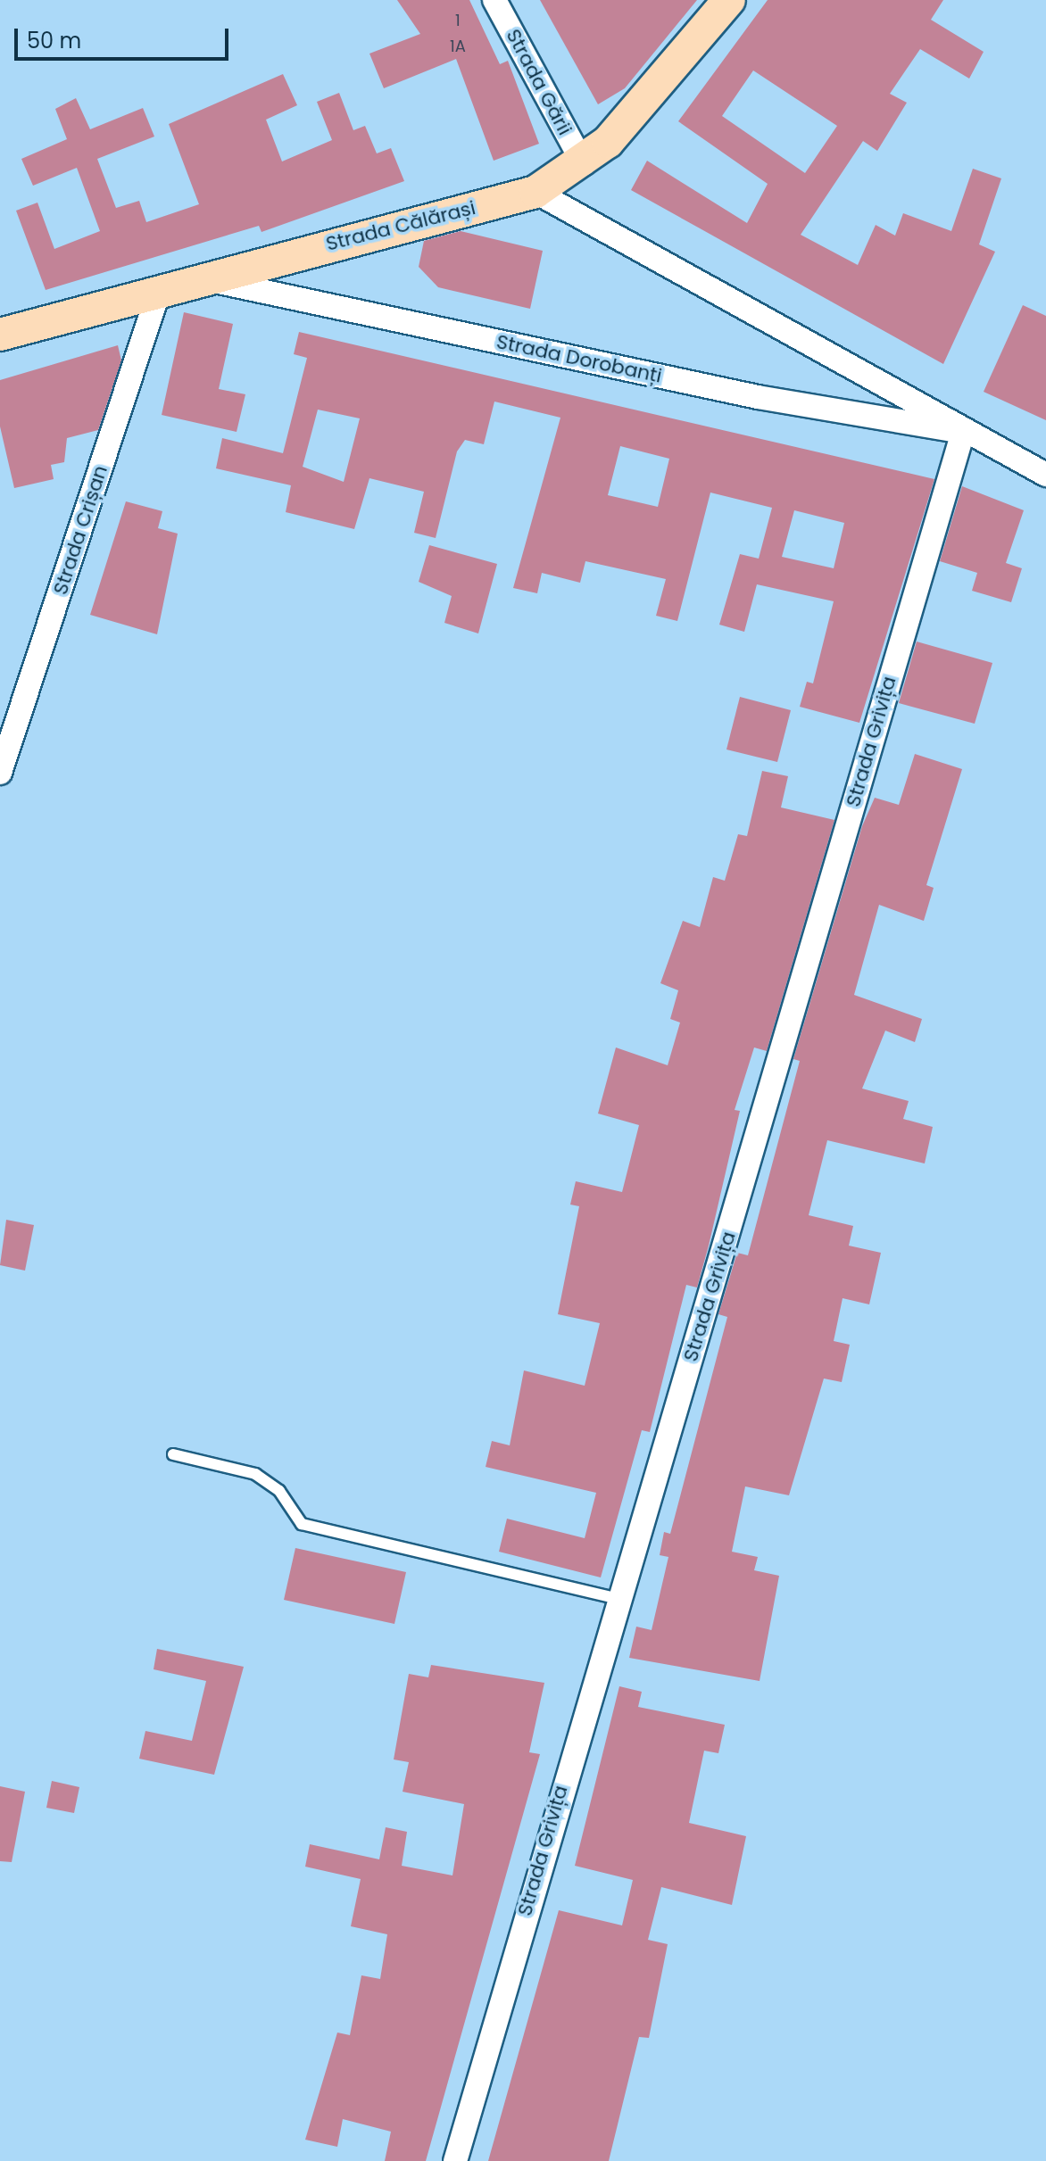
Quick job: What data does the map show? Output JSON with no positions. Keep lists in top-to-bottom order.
{
  "streets": {
    "main road": ["Strada Călărași"],
    "street": [
      "Strada Gării",
      "Strada Dorobanți",
      "Strada Crișan",
      "Strada Grivița"
    ]
  },
  "crossings": [
    ["Strada Gării", "Strada Călărași"],
    ["Strada Călărași", "Strada Dorobanți"],
    ["Strada Călărași", "Strada Crișan"],
    ["Strada Dorobanți", "Strada Grivița"]
  ],
  "house_numbers": ["1", "1A"],
  "scale_bar": "50 m"
}
